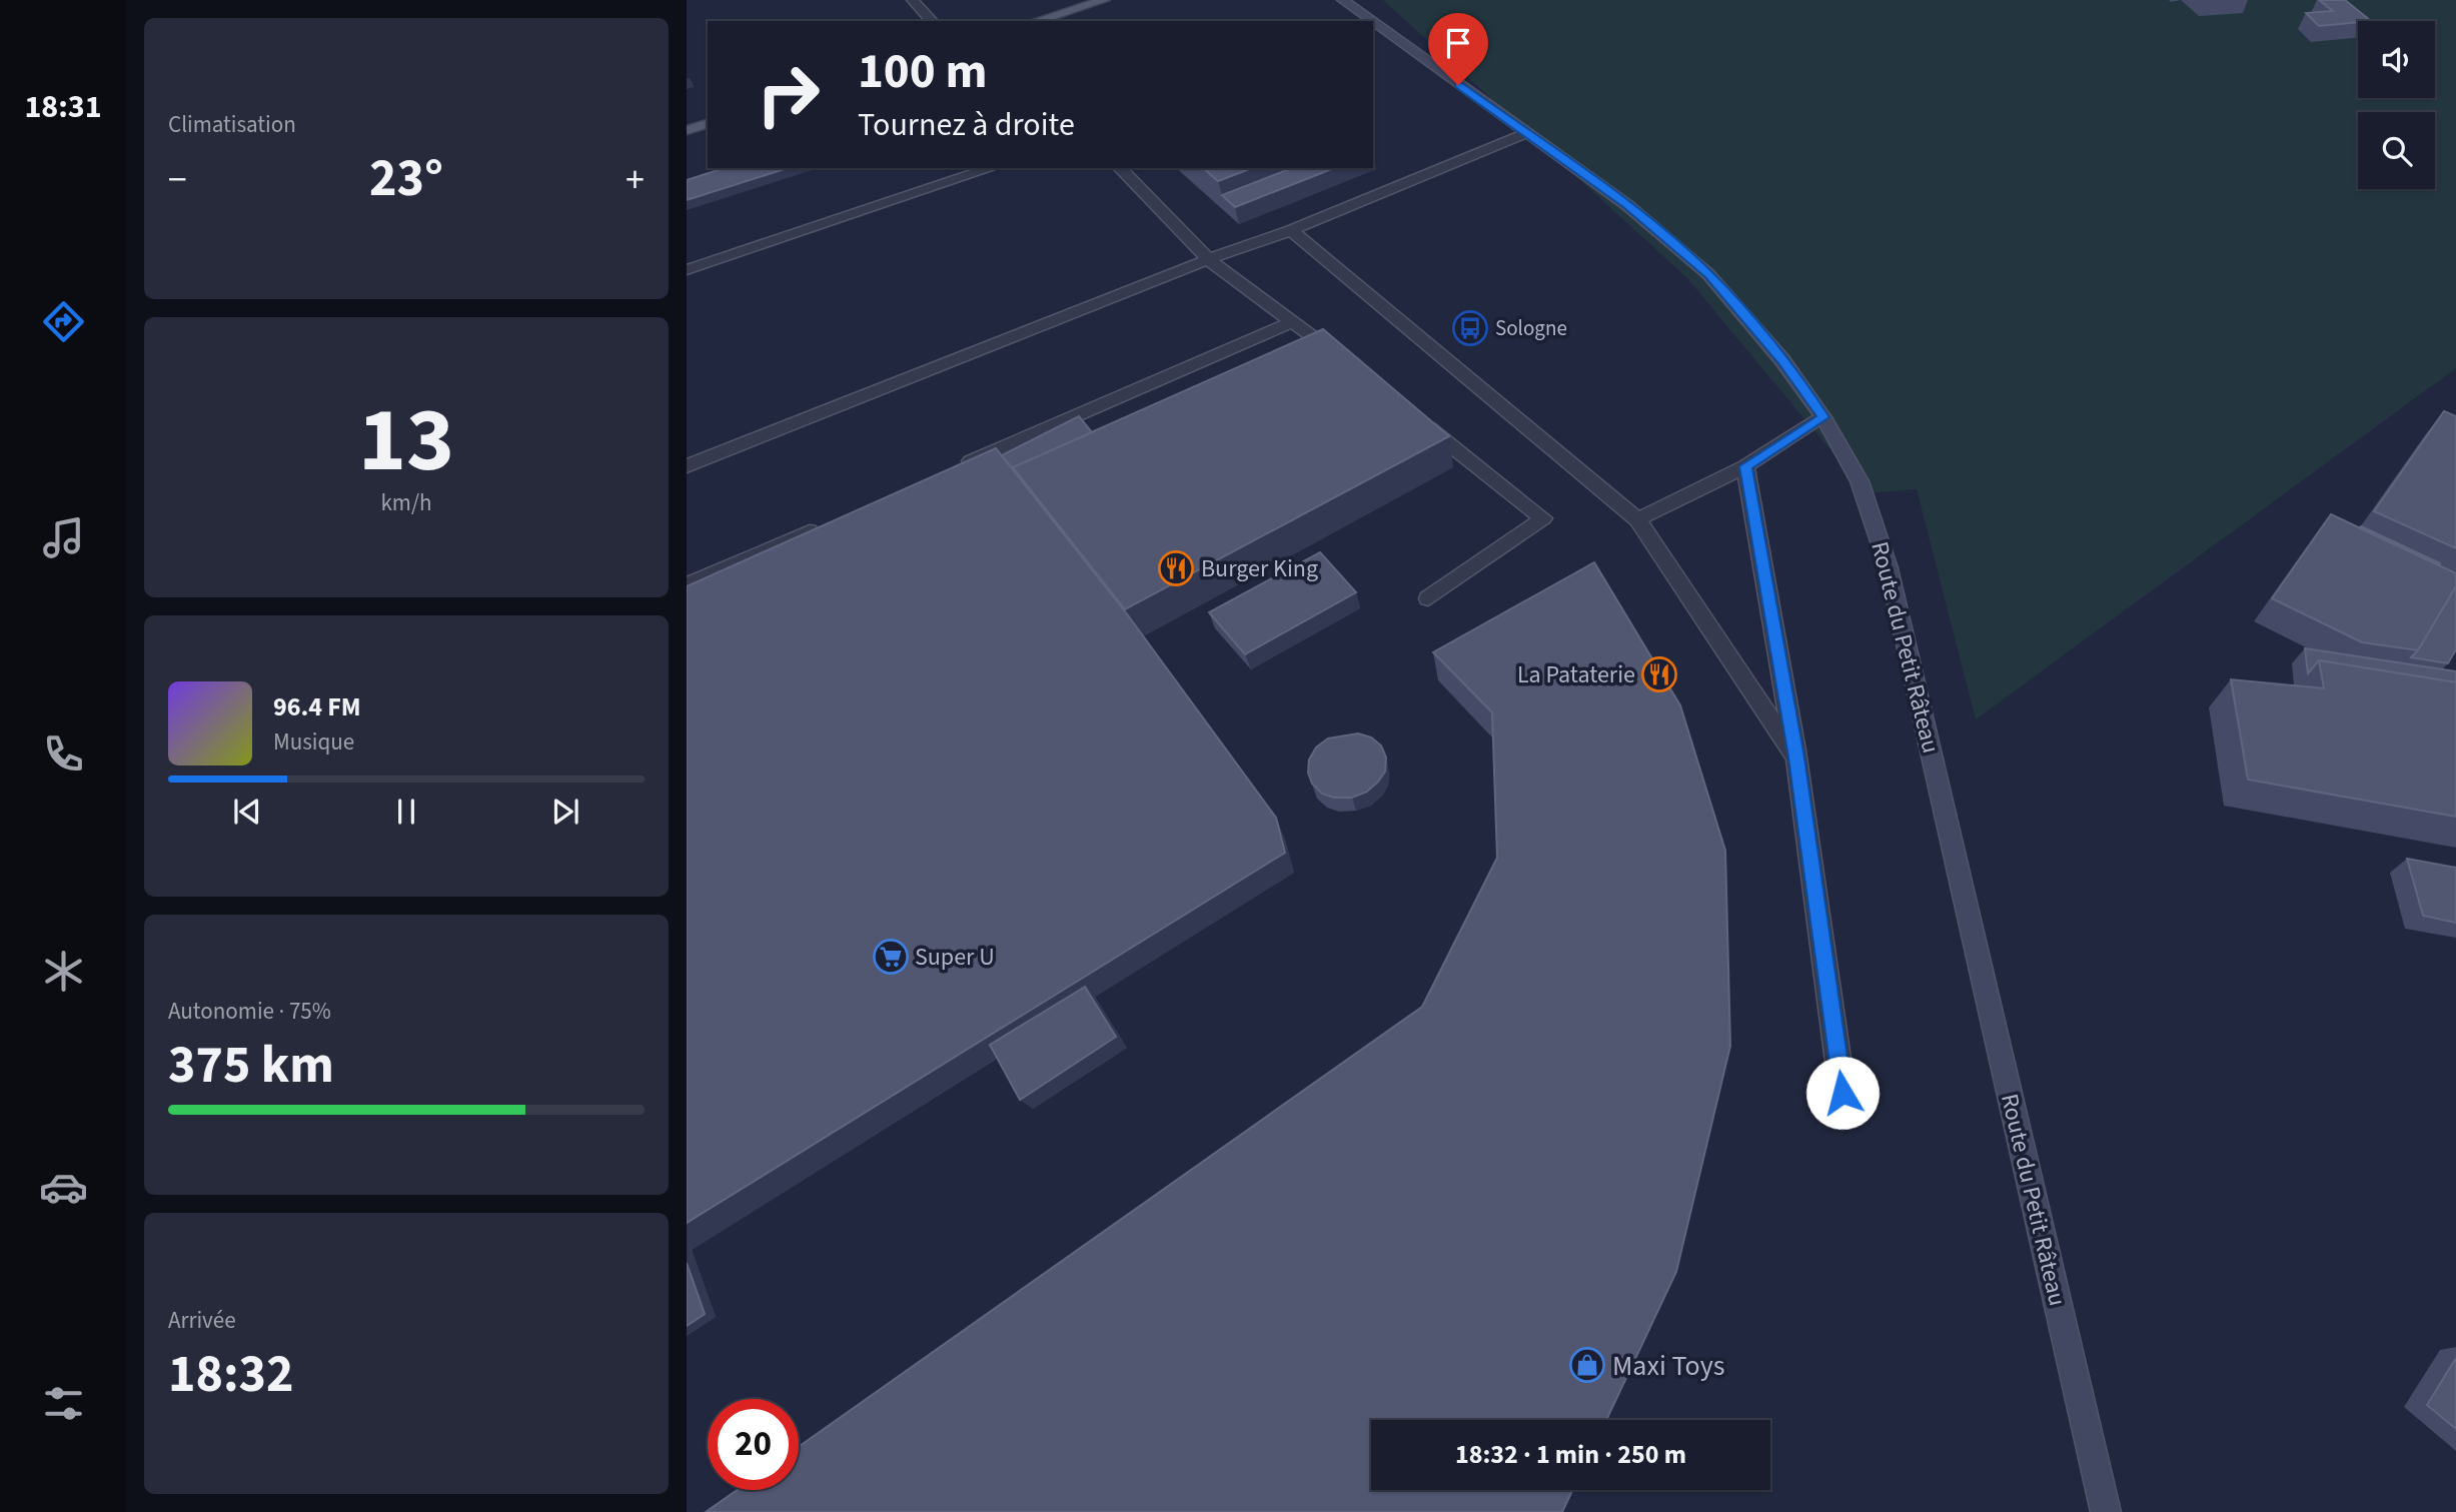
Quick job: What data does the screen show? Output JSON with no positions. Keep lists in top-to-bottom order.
{
  "streets": {
    "street": ["Route du Petit Râteau"]
  },
  "places": {
    "bus stop": ["Sologne"],
    "restaurant": ["Burger King", "La Pataterie"],
    "supermarket": ["Super U"],
    "shop": ["Maxi Toys"]
  },
  "page": {
    "tabs": "18:31",
    "tile": [
      "Climatisation",
      ["13", "km/h"],
      ["Autonomie · 75%", "375 km"],
      ["Arrivée", "18:32"]
    ],
    "turn": ["100 m", "Tournez à droite"],
    "heat": ["−", "23°", "+"],
    "song": ["96.4 FM", "Musique"],
    "limit": "20",
    "trip": "18:32 · 1 min · 250 m"
  }
}
